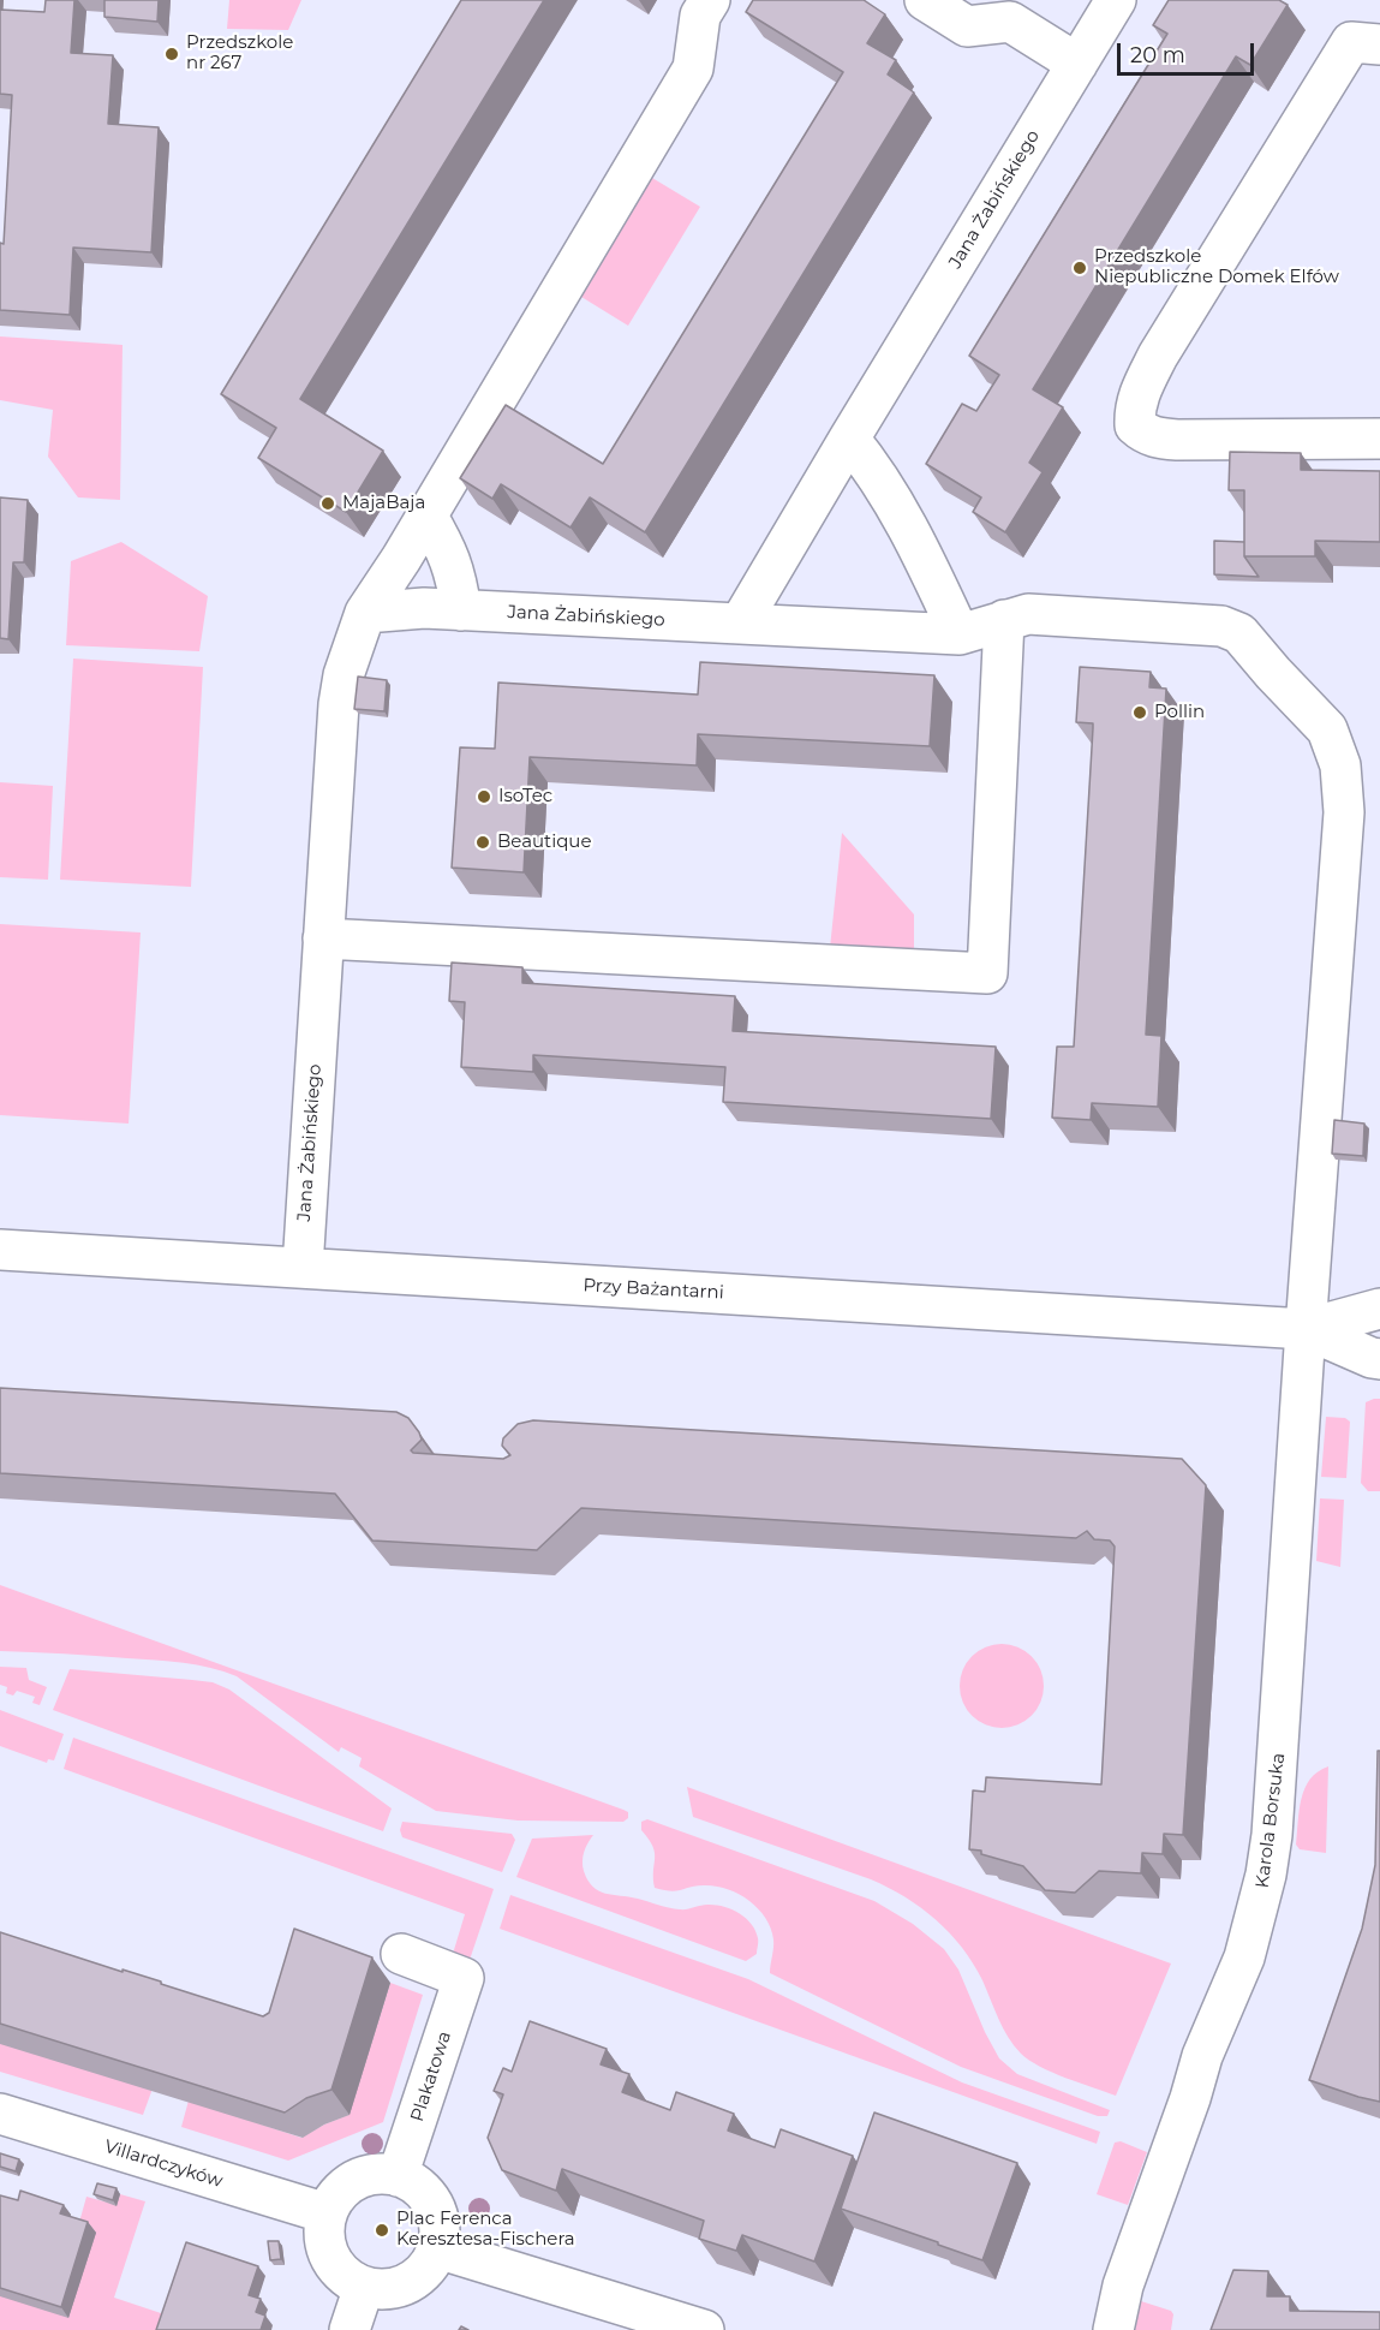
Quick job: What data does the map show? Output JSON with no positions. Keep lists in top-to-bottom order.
{
  "streets": {
    "street": [
      "Jana Żabińskiego",
      "Przy Bażantarni",
      "Karola Borsuka",
      "Plakatowa",
      "Villardczyków"
    ]
  },
  "crossings": [
    ["Jana Żabińskiego", "Przy Bażantarni"],
    ["Przy Bażantarni", "Karola Borsuka"],
    ["Plakatowa", "Villardczyków"]
  ],
  "places": [
    "Przedszkole nr 267",
    "Przedszkole Niepubliczne Domek Elfów",
    "MajaBaja",
    "Pollin",
    "IsoTec",
    "Beautique",
    "Plac Ferenca Keresztesa-Fischera"
  ],
  "scale_bar": "20 m"
}
